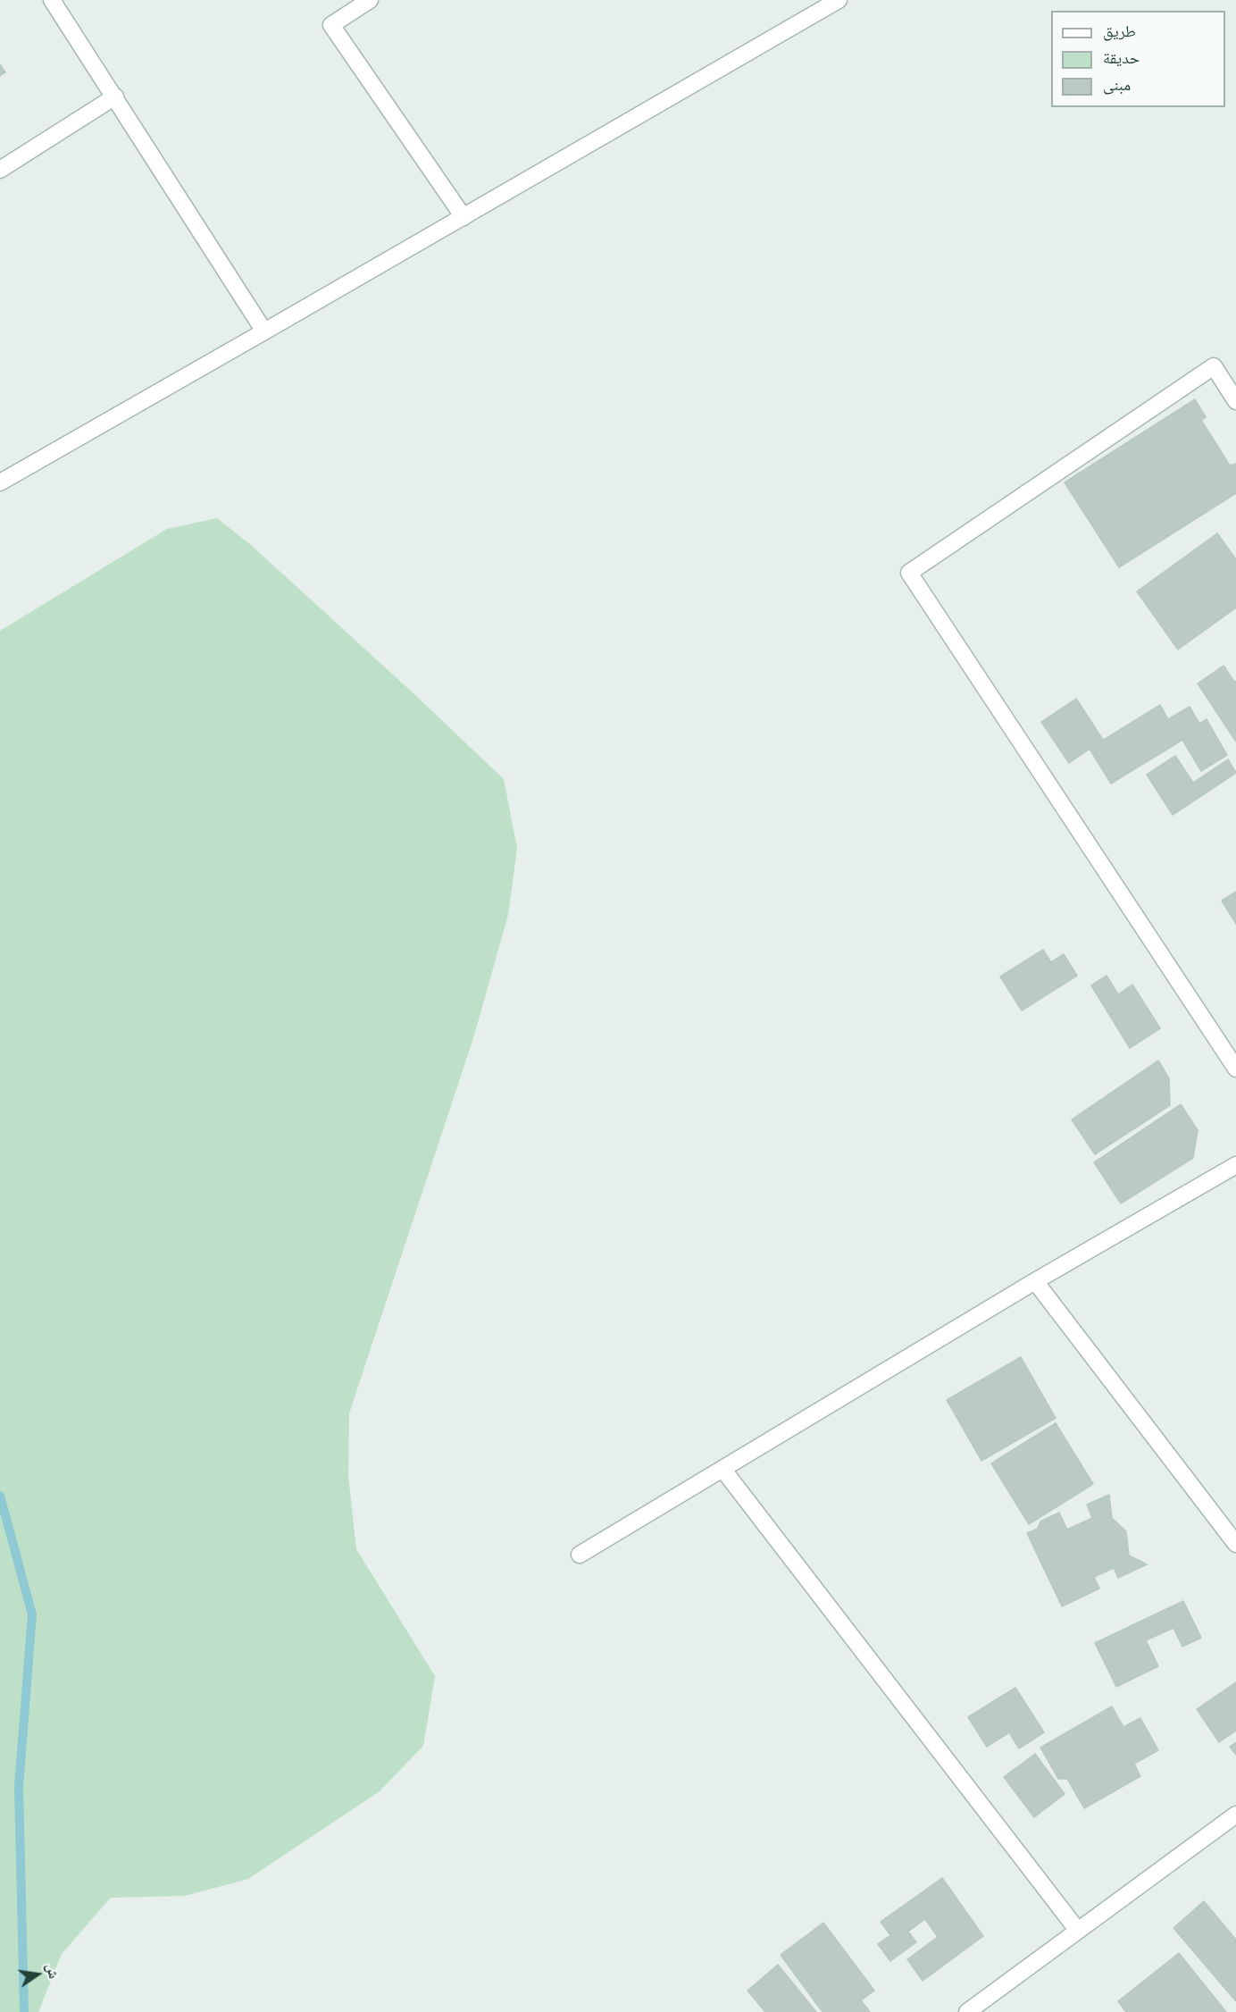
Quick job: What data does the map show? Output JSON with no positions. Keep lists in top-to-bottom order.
{
  "legend": ["طريق", "حديقة", "مبنى"],
  "north": "right"
}
